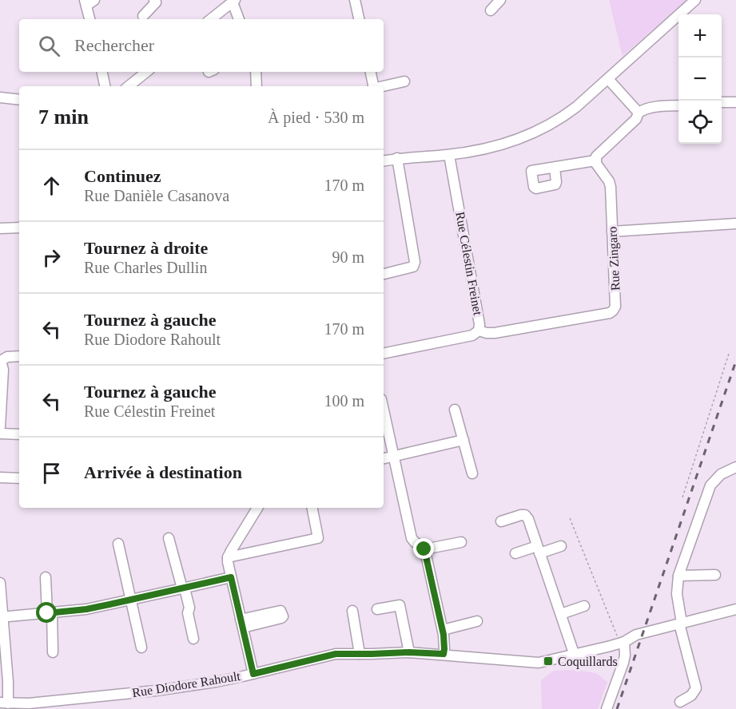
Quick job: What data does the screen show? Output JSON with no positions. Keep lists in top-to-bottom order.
{
  "streets": {
    "street": ["Rue Zingaro", "Rue Célestin Freinet", "Rue Diodore Rahoult"]
  },
  "crossings": [
    ["Rue Zingaro", "Rue Célestin Freinet"]
  ],
  "places": {
    "transit": ["Coquillards"]
  },
  "page": {
    "map_buttons": ["+", "−"],
    "search": "Rechercher",
    "heading": ["7 min", "À pied · 530 m"],
    "list": [
      ["Continuez", "Rue Danièle Casanova", "170 m"],
      ["Tournez à droite", "Rue Charles Dullin", "90 m"],
      ["Tournez à gauche", "Rue Diodore Rahoult", "170 m"],
      ["Tournez à gauche", "Rue Célestin Freinet", "100 m"],
      "Arrivée à destination"
    ]
  }
}
